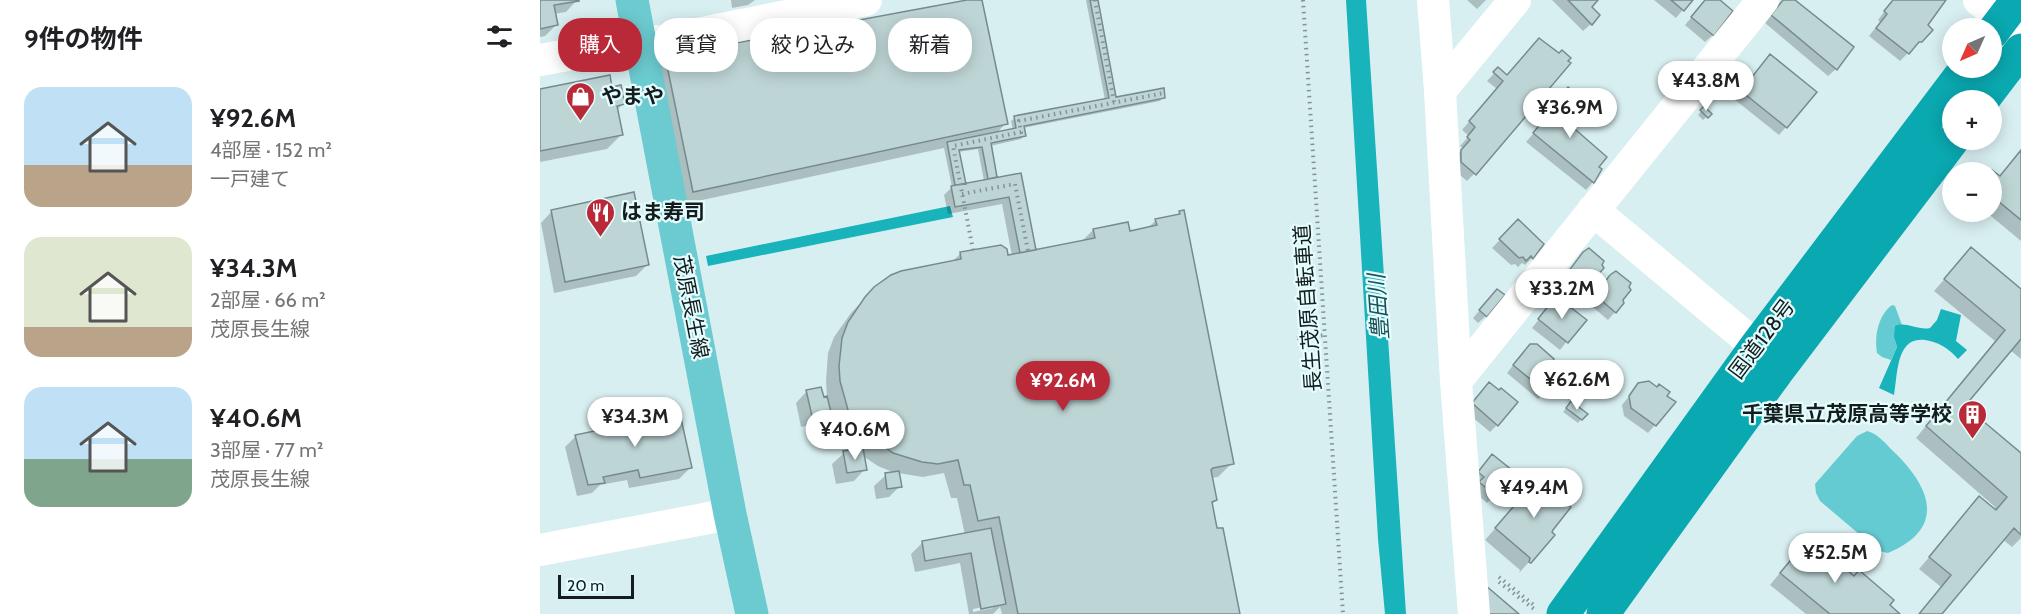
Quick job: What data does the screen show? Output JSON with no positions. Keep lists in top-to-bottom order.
{
  "streets": {
    "highway": ["国道128号"],
    "main road": ["茂原長生線"],
    "path": ["長生茂原自転車道"]
  },
  "water": ["豊田川"],
  "places": {
    "shop": ["やまや"],
    "restaurant": ["はま寿司"],
    "building": ["千葉県立茂原高等学校"]
  },
  "scale_bar": "20 m",
  "north": "bottom left",
  "page": {
    "heading": "9件の物件",
    "map_buttons": ["+", "−"],
    "chip": [
      "購入",
      "賃貸",
      "絞り込み",
      "新着"
    ],
    "price": [
      "¥43.8M",
      "¥36.9M",
      "¥33.2M",
      "¥62.6M",
      "¥92.6M",
      "¥34.3M",
      "¥40.6M",
      "¥49.4M",
      "¥52.5M"
    ],
    "list": [
      {
        "name": "¥92.6M",
        "note": "4部屋 · 152 m² · 一戸建て"
      },
      {
        "name": "¥34.3M",
        "note": "2部屋 · 66 m² · 茂原長生線"
      },
      {
        "name": "¥40.6M",
        "note": "3部屋 · 77 m² · 茂原長生線"
      }
    ],
    "scale": "20 m"
  }
}
